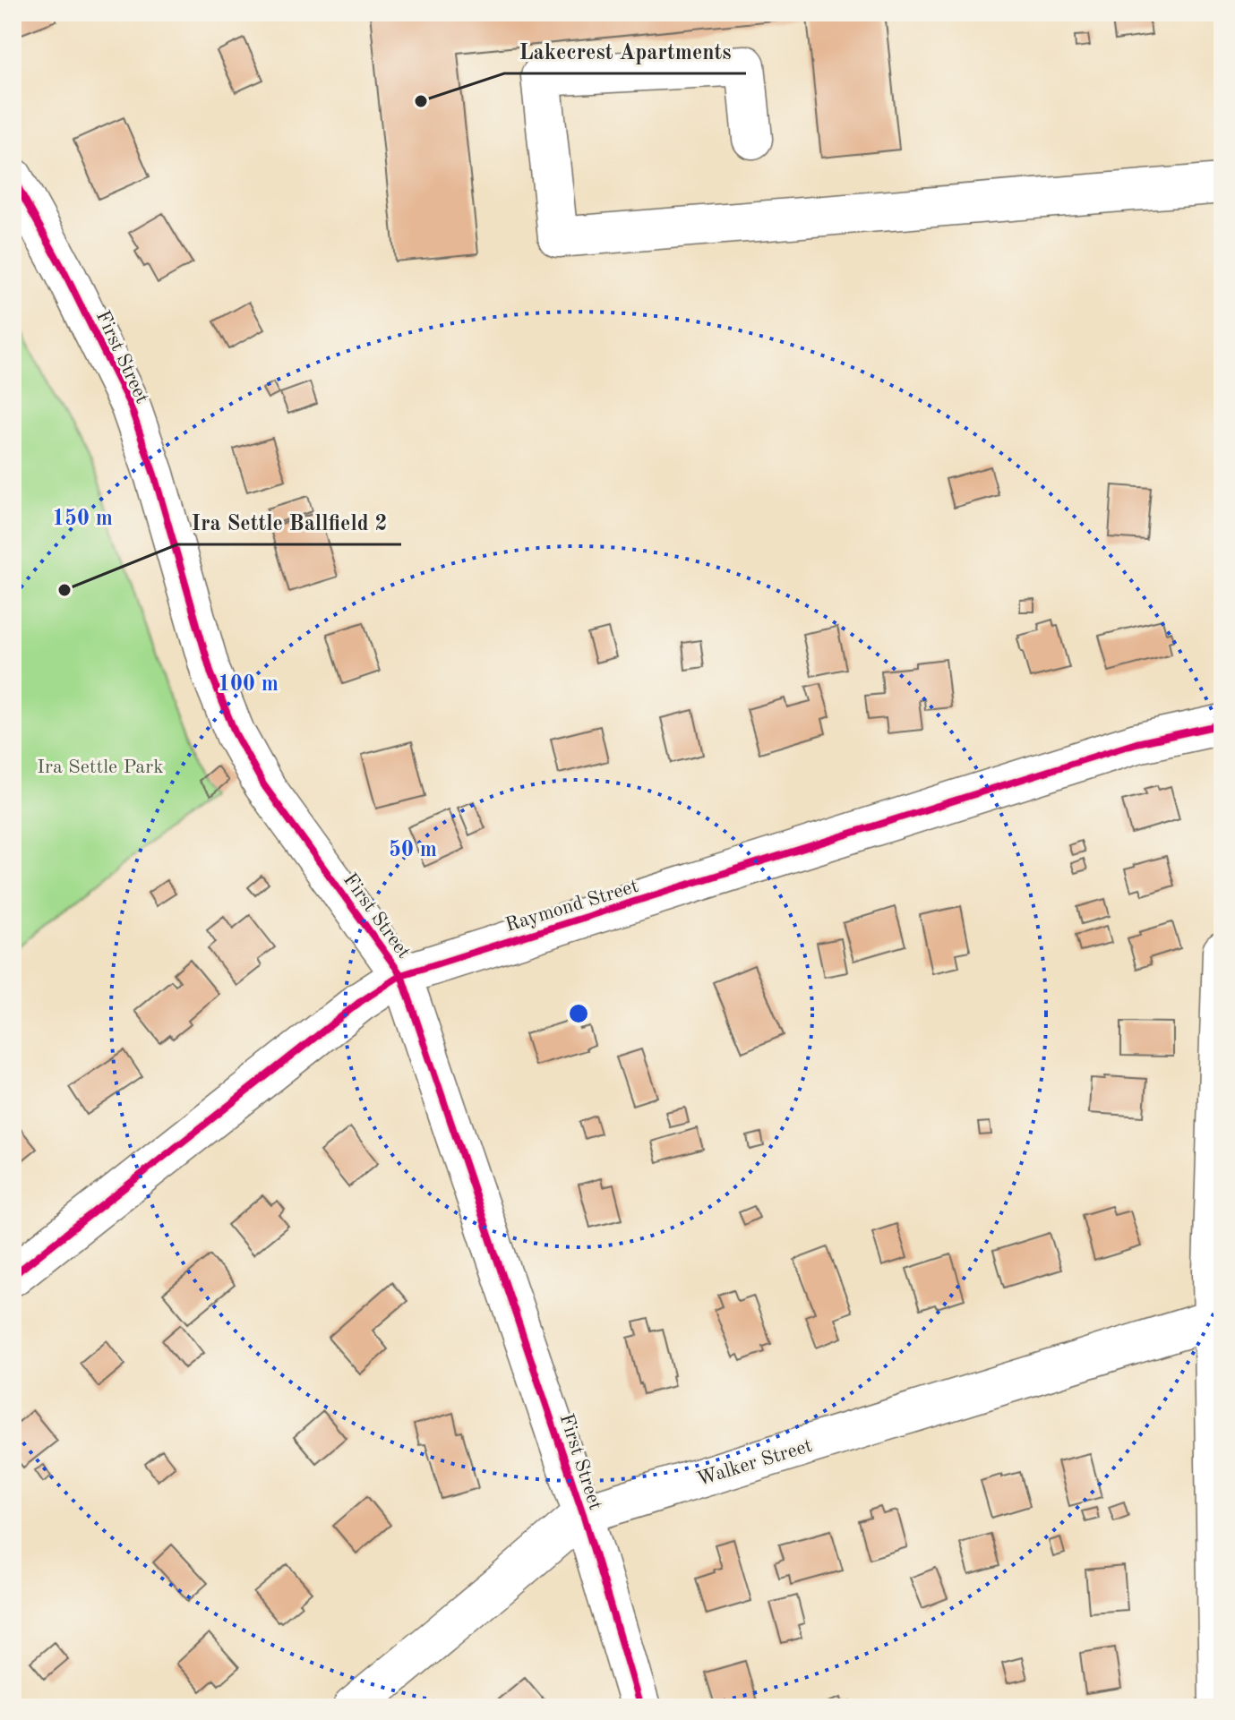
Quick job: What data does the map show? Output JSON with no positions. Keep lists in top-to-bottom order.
{
  "streets": {
    "street": ["First Street", "Raymond Street", "Walker Street"]
  },
  "crossings": [
    ["First Street", "Raymond Street"],
    ["First Street", "Walker Street"]
  ],
  "parks": ["Ira Settle Park"],
  "places": ["Lakecrest Apartments", "Ira Settle Ballfield 2"],
  "rings": ["150 m", "100 m", "50 m"]
}
